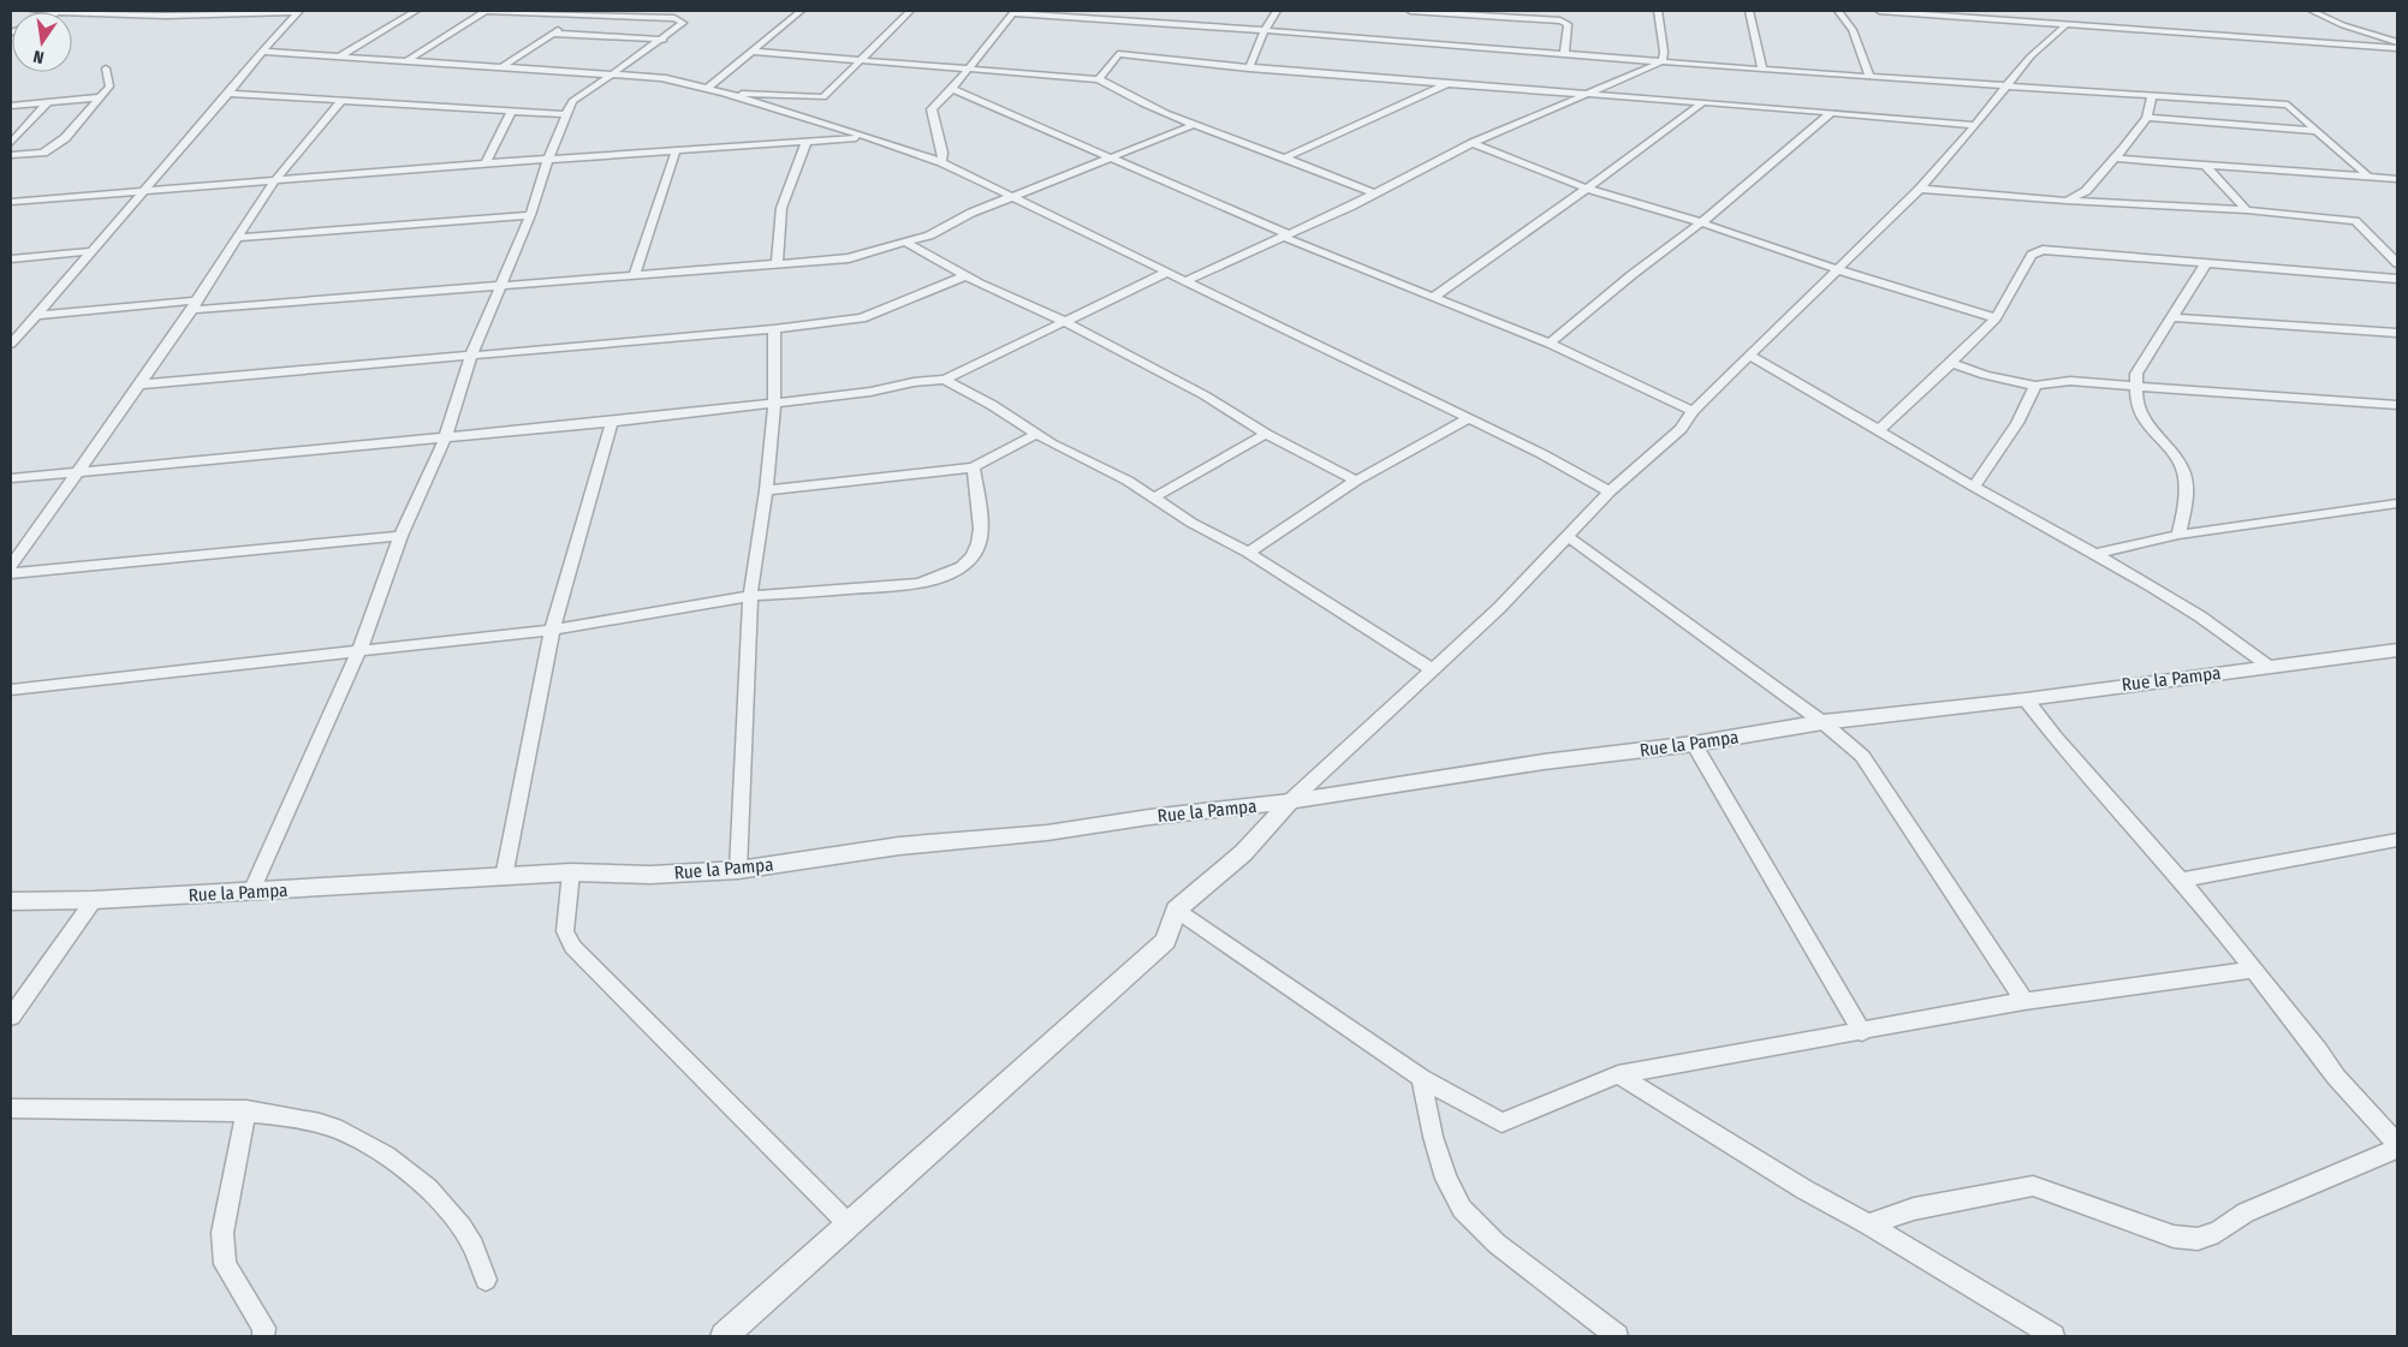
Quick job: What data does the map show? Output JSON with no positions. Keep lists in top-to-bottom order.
{
  "streets": {
    "street": ["Rue la Pampa"]
  },
  "north": "bottom"
}
